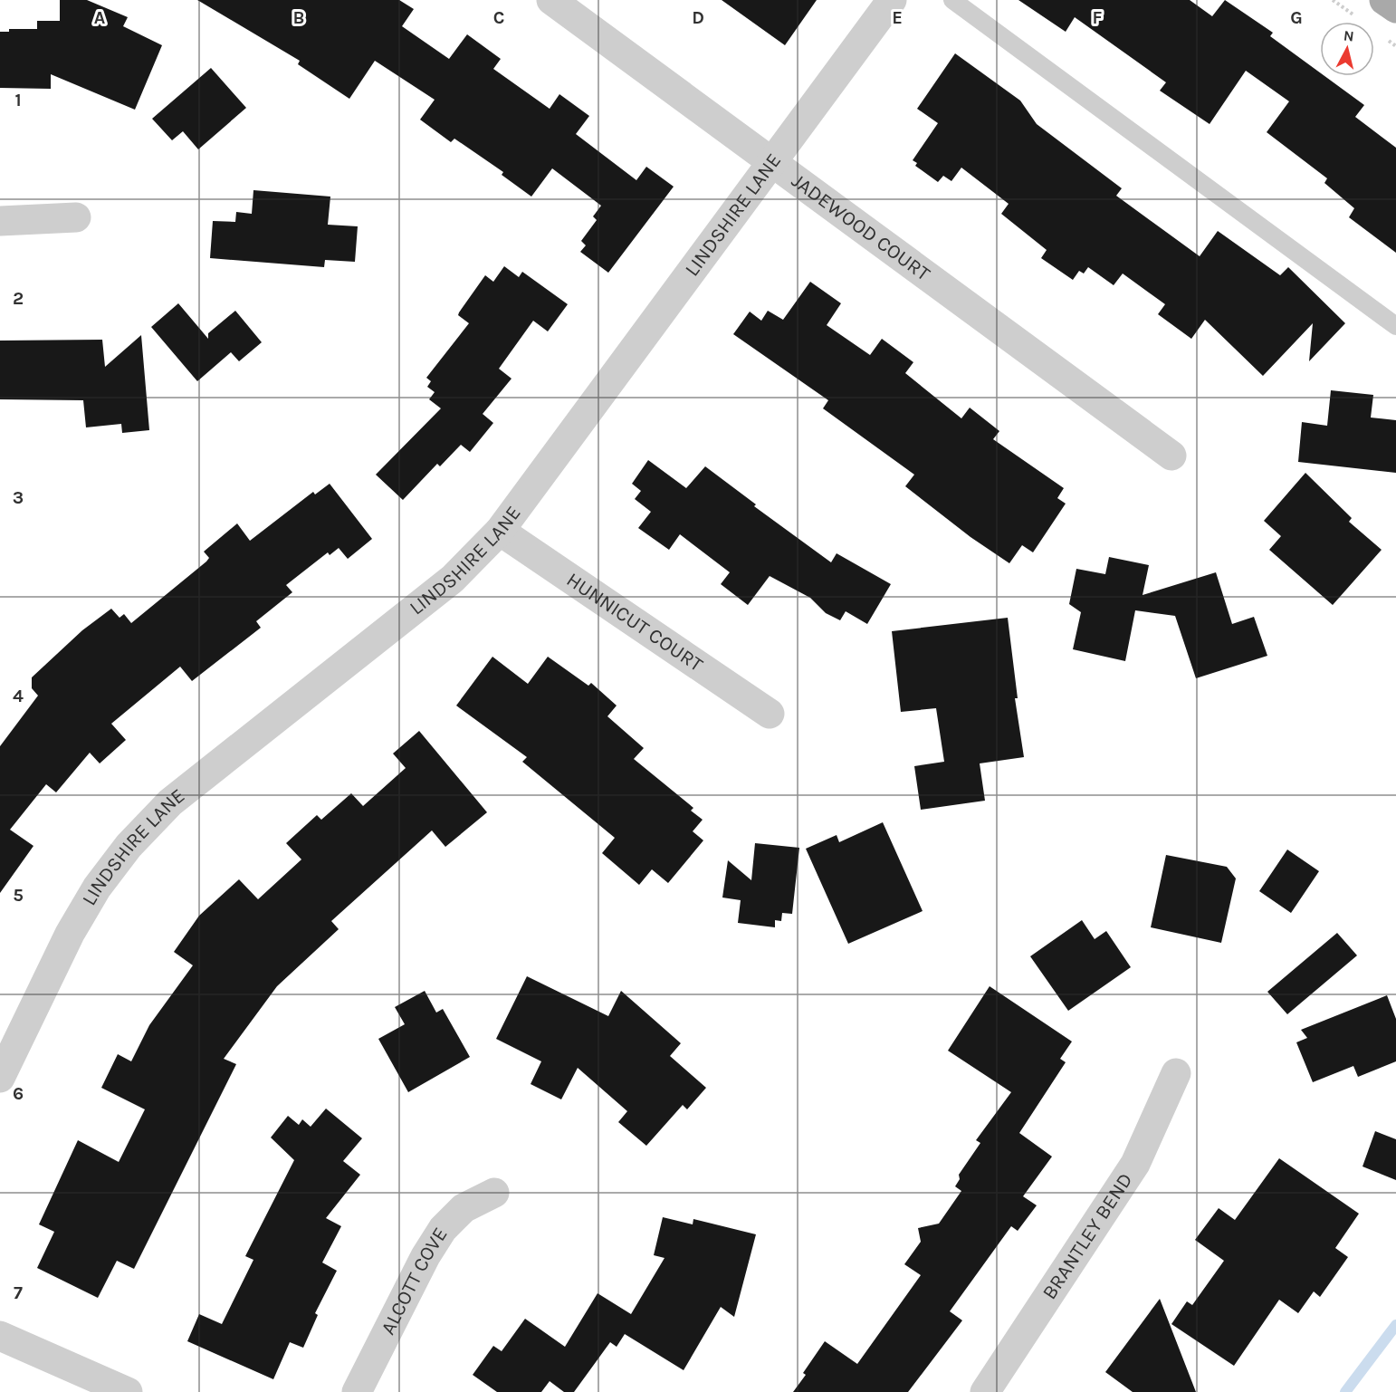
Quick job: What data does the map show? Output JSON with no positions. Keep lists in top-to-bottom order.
{
  "streets": {
    "street": [
      "LINDSHIRE LANE",
      "JADEWOOD COURT",
      "HUNNICUT COURT",
      "BRANTLEY BEND",
      "ALCOTT COVE"
    ]
  },
  "crossings": [
    ["LINDSHIRE LANE", "JADEWOOD COURT"],
    ["LINDSHIRE LANE", "HUNNICUT COURT"]
  ],
  "north": "top",
  "grid": {
    "columns": [
      "A",
      "B",
      "C",
      "D",
      "E",
      "F",
      "G"
    ],
    "rows": [
      "1",
      "2",
      "3",
      "4",
      "5",
      "6",
      "7"
    ]
  }
}
